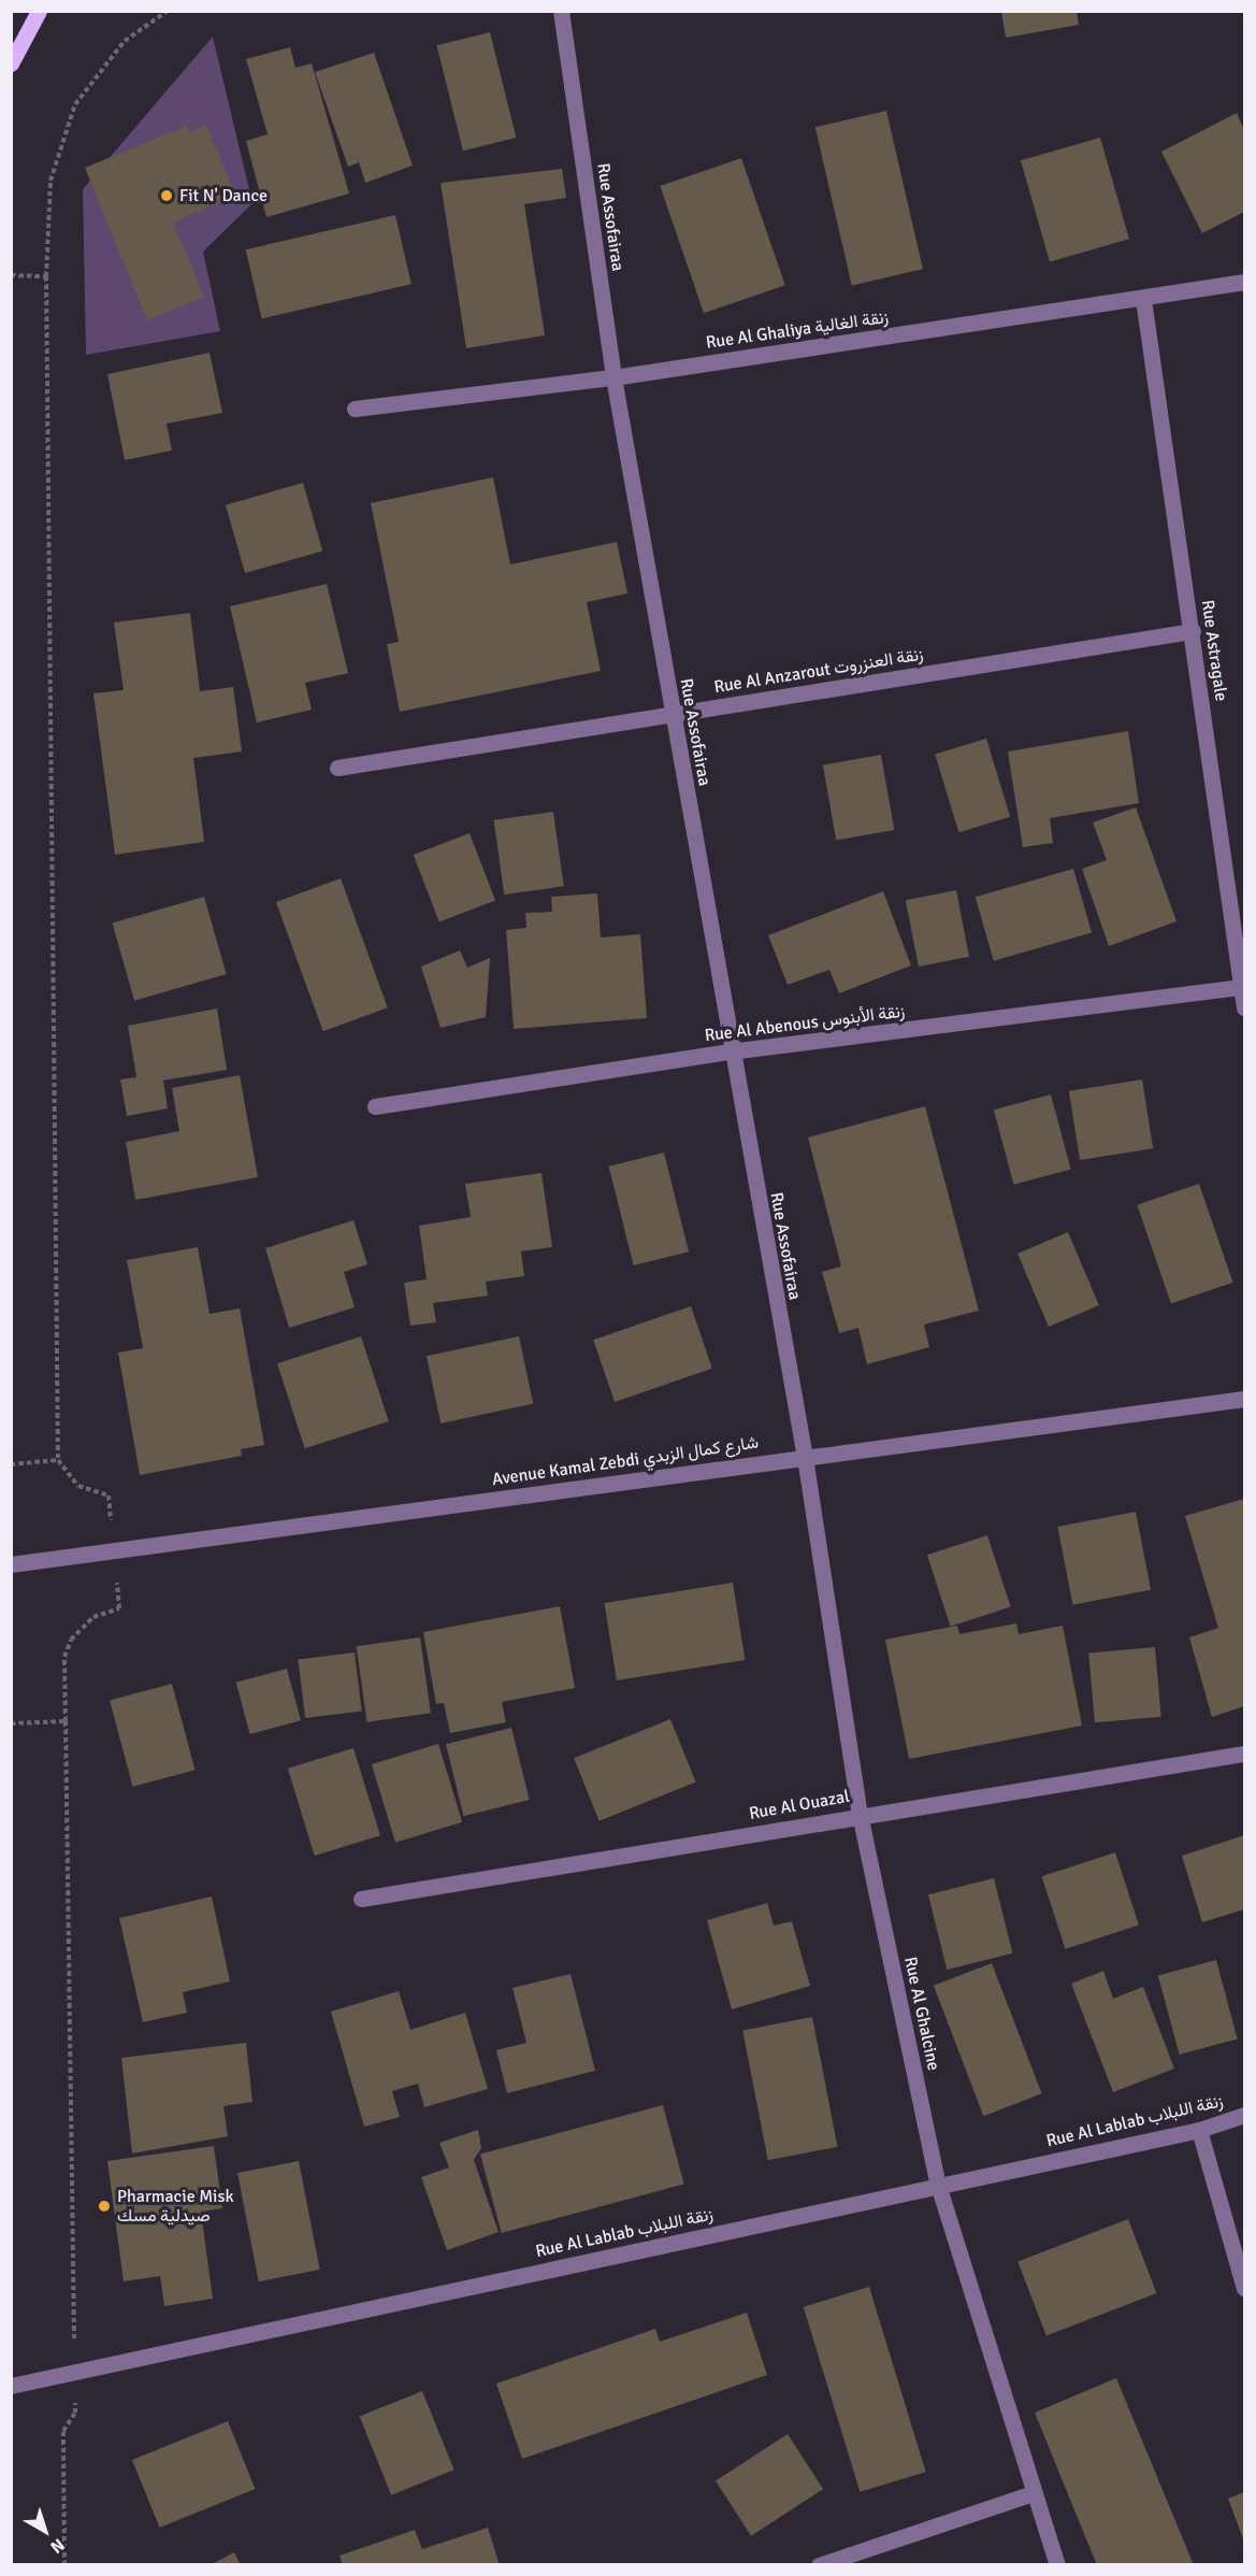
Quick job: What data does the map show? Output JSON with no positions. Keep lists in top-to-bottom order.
{
  "streets": {
    "street": [
      "Rue Assofairaa",
      "Rue Al Ghaliya زنقة الغالية",
      "Rue Astragale",
      "Rue Al Anzarout زنقة العنزروت",
      "Rue Al Abenous زنقة الأبنوس",
      "Avenue Kamal Zebdi شارع كمال الزبدي",
      "Rue Al Ouazal",
      "Rue Al Ghalcine",
      "Rue Al Lablab زنقة اللبلاب"
    ]
  },
  "crossings": [
    ["Rue Assofairaa", "Rue Al Ghaliya زنقة الغالية"],
    ["Rue Assofairaa", "Rue Al Anzarout زنقة العنزروت"],
    ["Rue Assofairaa", "Rue Al Abenous زنقة الأبنوس"],
    ["Rue Assofairaa", "Avenue Kamal Zebdi شارع كمال الزبدي"],
    ["Rue Assofairaa", "Rue Al Ghalcine"],
    ["Rue Al Ghaliya زنقة الغالية", "Rue Astragale"],
    ["Rue Astragale", "Rue Al Anzarout زنقة العنزروت"],
    ["Rue Astragale", "Rue Al Abenous زنقة الأبنوس"],
    ["Avenue Kamal Zebdi شارع كمال الزبدي", "Rue Al Ghalcine"],
    ["Rue Al Ouazal", "Rue Al Ghalcine"],
    ["Rue Al Ghalcine", "Rue Al Lablab زنقة اللبلاب"]
  ],
  "places": ["Fit N' Dance", "Pharmacie Misk صيدلية مسك"],
  "north": "bottom right"
}
